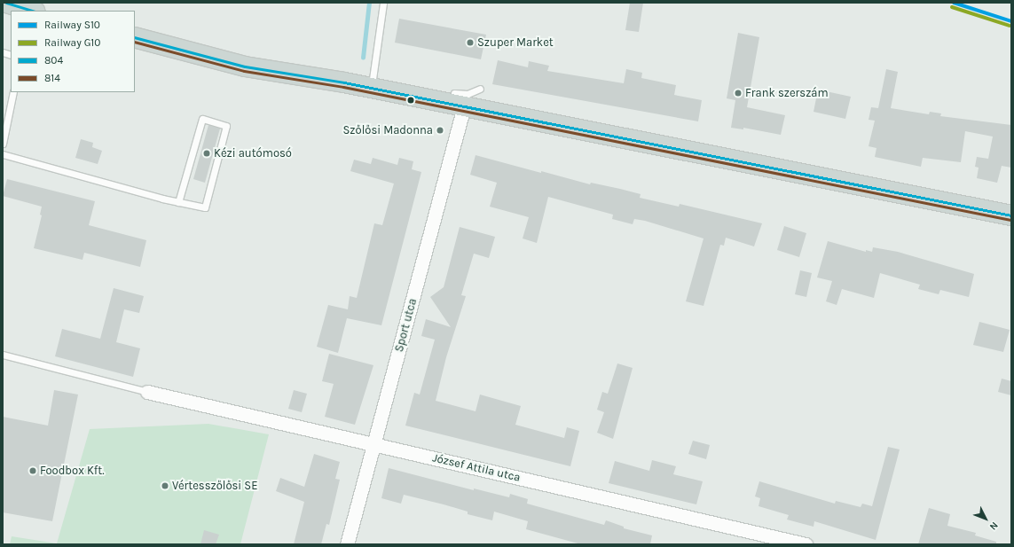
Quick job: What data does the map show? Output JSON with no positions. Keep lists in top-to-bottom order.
{
  "streets": {
    "street": ["Sport utca", "József Attila utca"]
  },
  "crossings": [
    ["Sport utca", "József Attila utca"]
  ],
  "places": [
    "Szuper Market",
    "Frank szerszám",
    "Szőlősi Madonna",
    "Kézi autómosó",
    "Foodbox Kft.",
    "Vértesszőlősi SE"
  ],
  "lines": [
    "rail line S10",
    "transit line 804",
    "rail line G10",
    "transit line 814"
  ],
  "legend": [
    "Railway S10",
    "Railway G10",
    "804",
    "814"
  ],
  "north": "bottom right"
}
